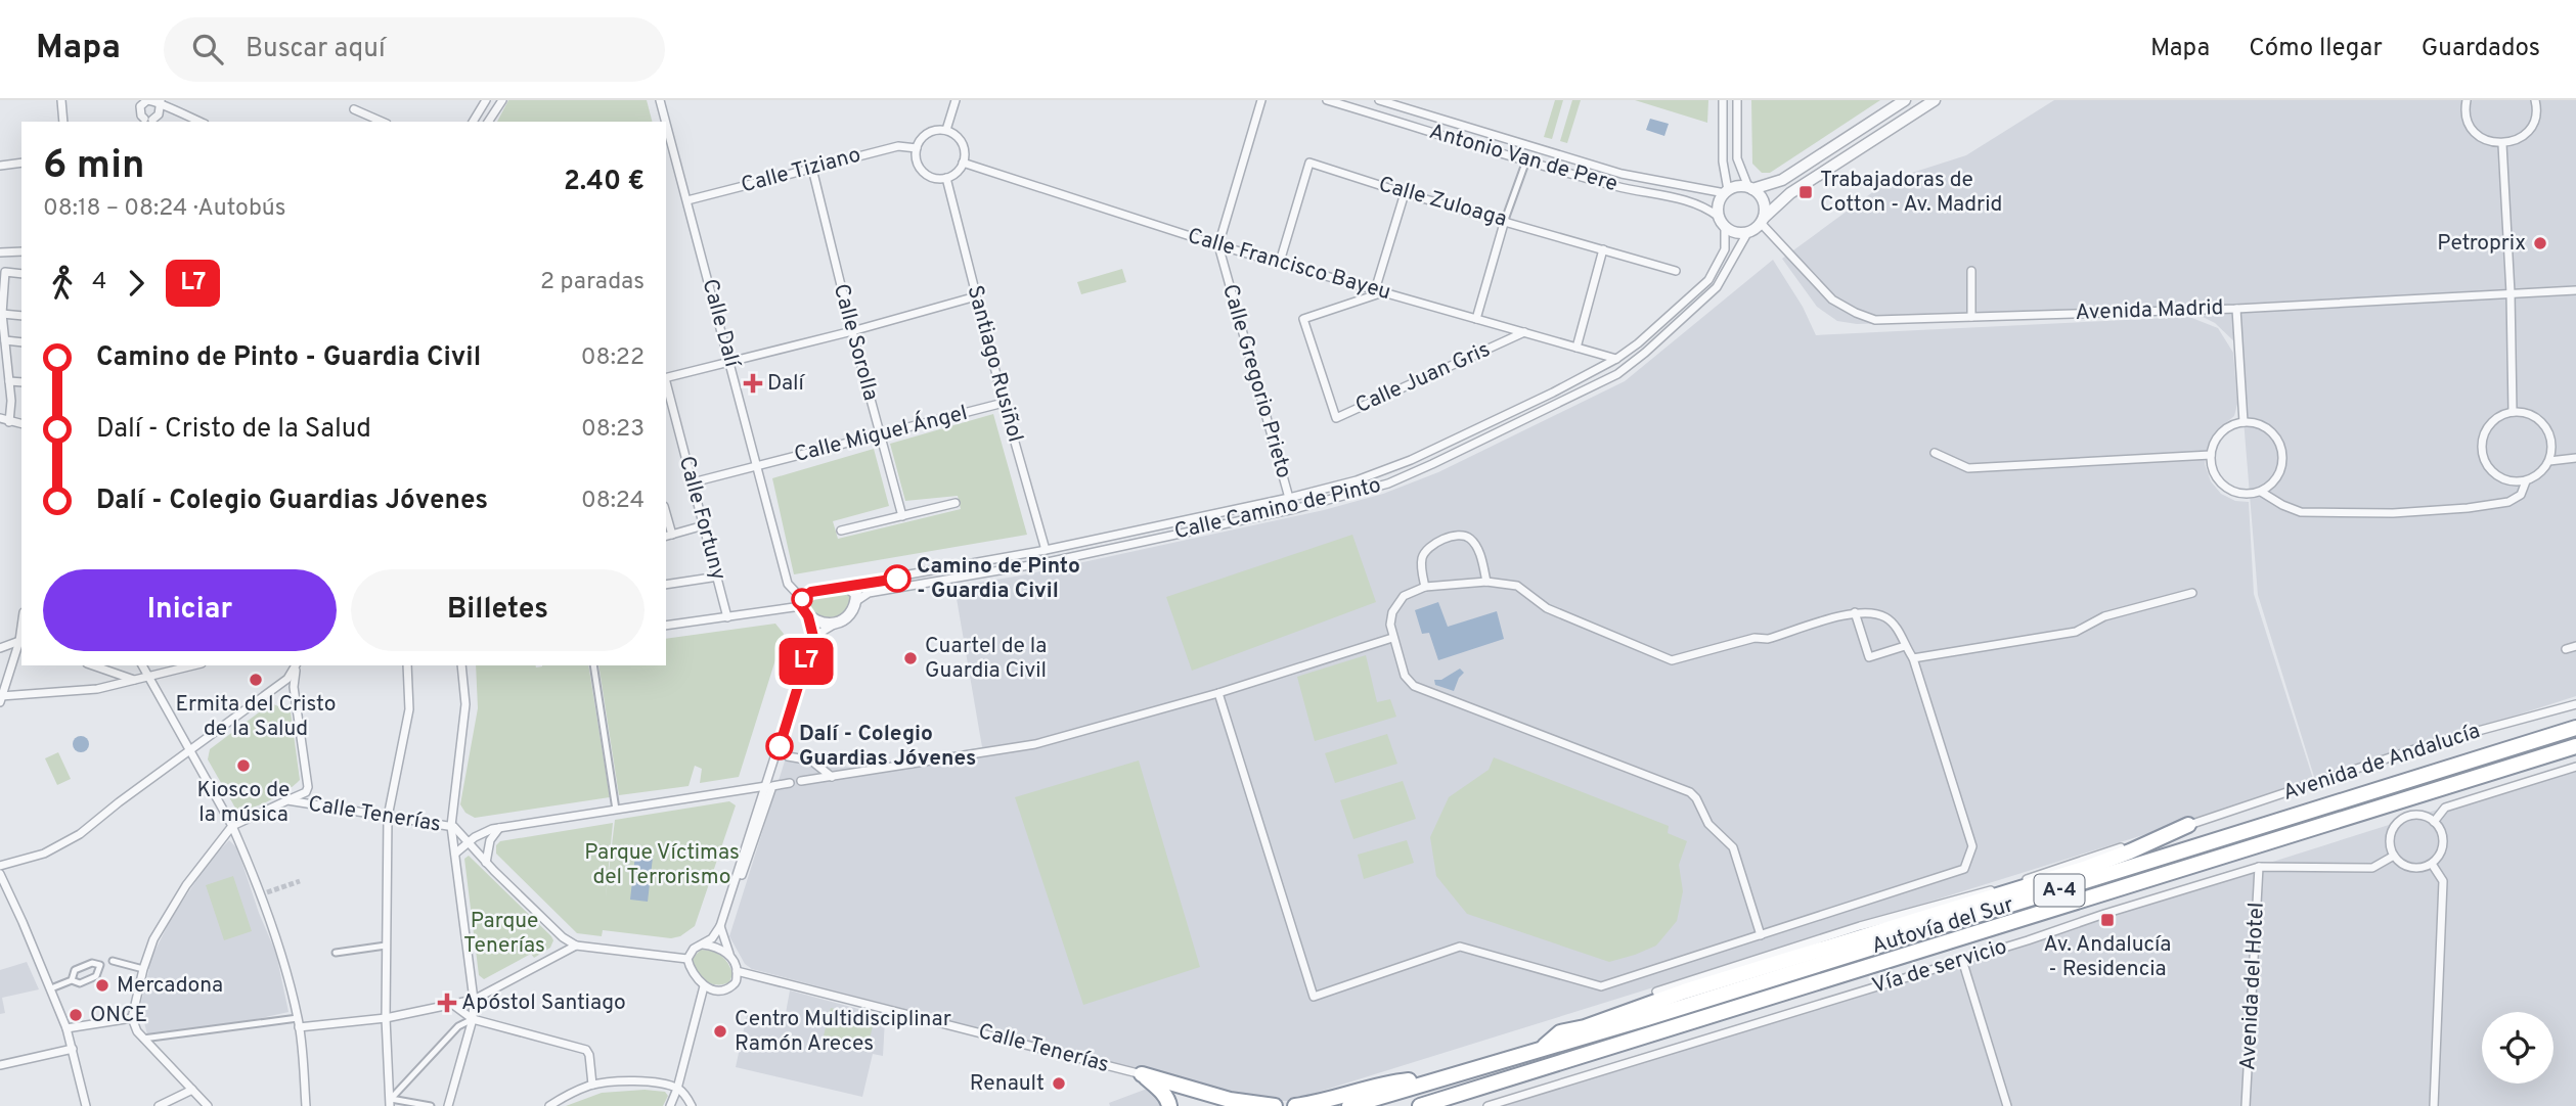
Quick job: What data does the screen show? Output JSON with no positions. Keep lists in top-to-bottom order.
{
  "streets": {
    "highway": ["A-4", "Autovía del Sur"],
    "street": [
      "Antonio Van de Pere",
      "Calle Tiziano",
      "Calle Zuloaga",
      "Calle Francisco Bayeu",
      "Avenida Madrid",
      "Calle Dalí",
      "Calle Sorolla",
      "Santiago Rusiñol",
      "Calle Juan Gris",
      "Calle Gregorio Prieto",
      "Calle Miguel Ángel",
      "Calle Camino de Pinto",
      "Calle Fortuny",
      "Avenida de Andalucía",
      "Calle Tenerías",
      "Vía de servicio",
      "Avenida del Hotel"
    ]
  },
  "crossings": [
    ["Antonio Van de Pere", "Avenida Madrid"],
    ["Antonio Van de Pere", "Calle Camino de Pinto"],
    ["Calle Tiziano", "Calle Francisco Bayeu"],
    ["Calle Tiziano", "Calle Dalí"],
    ["Calle Tiziano", "Calle Sorolla"],
    ["Calle Tiziano", "Santiago Rusiñol"],
    ["Calle Zuloaga", "Calle Francisco Bayeu"],
    ["Calle Francisco Bayeu", "Santiago Rusiñol"],
    ["Calle Francisco Bayeu", "Calle Juan Gris"],
    ["Calle Francisco Bayeu", "Calle Gregorio Prieto"],
    ["Calle Francisco Bayeu", "Calle Camino de Pinto"],
    ["Avenida Madrid", "Calle Camino de Pinto"],
    ["Calle Dalí", "Calle Miguel Ángel"],
    ["Calle Dalí", "Calle Camino de Pinto"],
    ["Calle Sorolla", "Calle Miguel Ángel"],
    ["Santiago Rusiñol", "Calle Miguel Ángel"],
    ["Santiago Rusiñol", "Calle Camino de Pinto"],
    ["Calle Gregorio Prieto", "Calle Camino de Pinto"],
    ["Calle Miguel Ángel", "Calle Fortuny"],
    ["Vía de servicio", "Avenida del Hotel"]
  ],
  "parks": ["Parque Víctimas del Terrorismo", "Parque Tenerías"],
  "places": {
    "transit": ["Trabajadoras de Cotton - Av. Madrid", "Av. Andalucía - Residencia"],
    "other": [
      "Petroprix",
      "Camino de Pinto - Guardia Civil",
      "Cuartel de la Guardia Civil",
      "Ermita del Cristo de la Salud",
      "Dalí - Colegio Guardias Jóvenes",
      "Kiosco de la música",
      "Mercadona",
      "ONCE",
      "Centro Multidisciplinar Ramón Areces",
      "Renault"
    ],
    "health": ["Dalí", "Apóstol Santiago"]
  },
  "lines": ["bus line L7"],
  "page": {
    "header": "Mapa",
    "search": "Buscar aquí",
    "nav": ["Mapa", "Cómo llegar", "Guardados"],
    "on_map": "L7",
    "heading": ["6 min", "08:18 – 08:24 · Autobús", "2.40 €"],
    "legs": ["4", "L7", "2 paradas"],
    "list": [
      {
        "name": "Camino de Pinto - Guardia Civil",
        "value": "08:22"
      },
      {
        "name": "Dalí - Cristo de la Salud",
        "value": "08:23"
      },
      {
        "name": "Dalí - Colegio Guardias Jóvenes",
        "value": "08:24"
      }
    ],
    "buttons": ["Iniciar", "Billetes"]
  }
}
